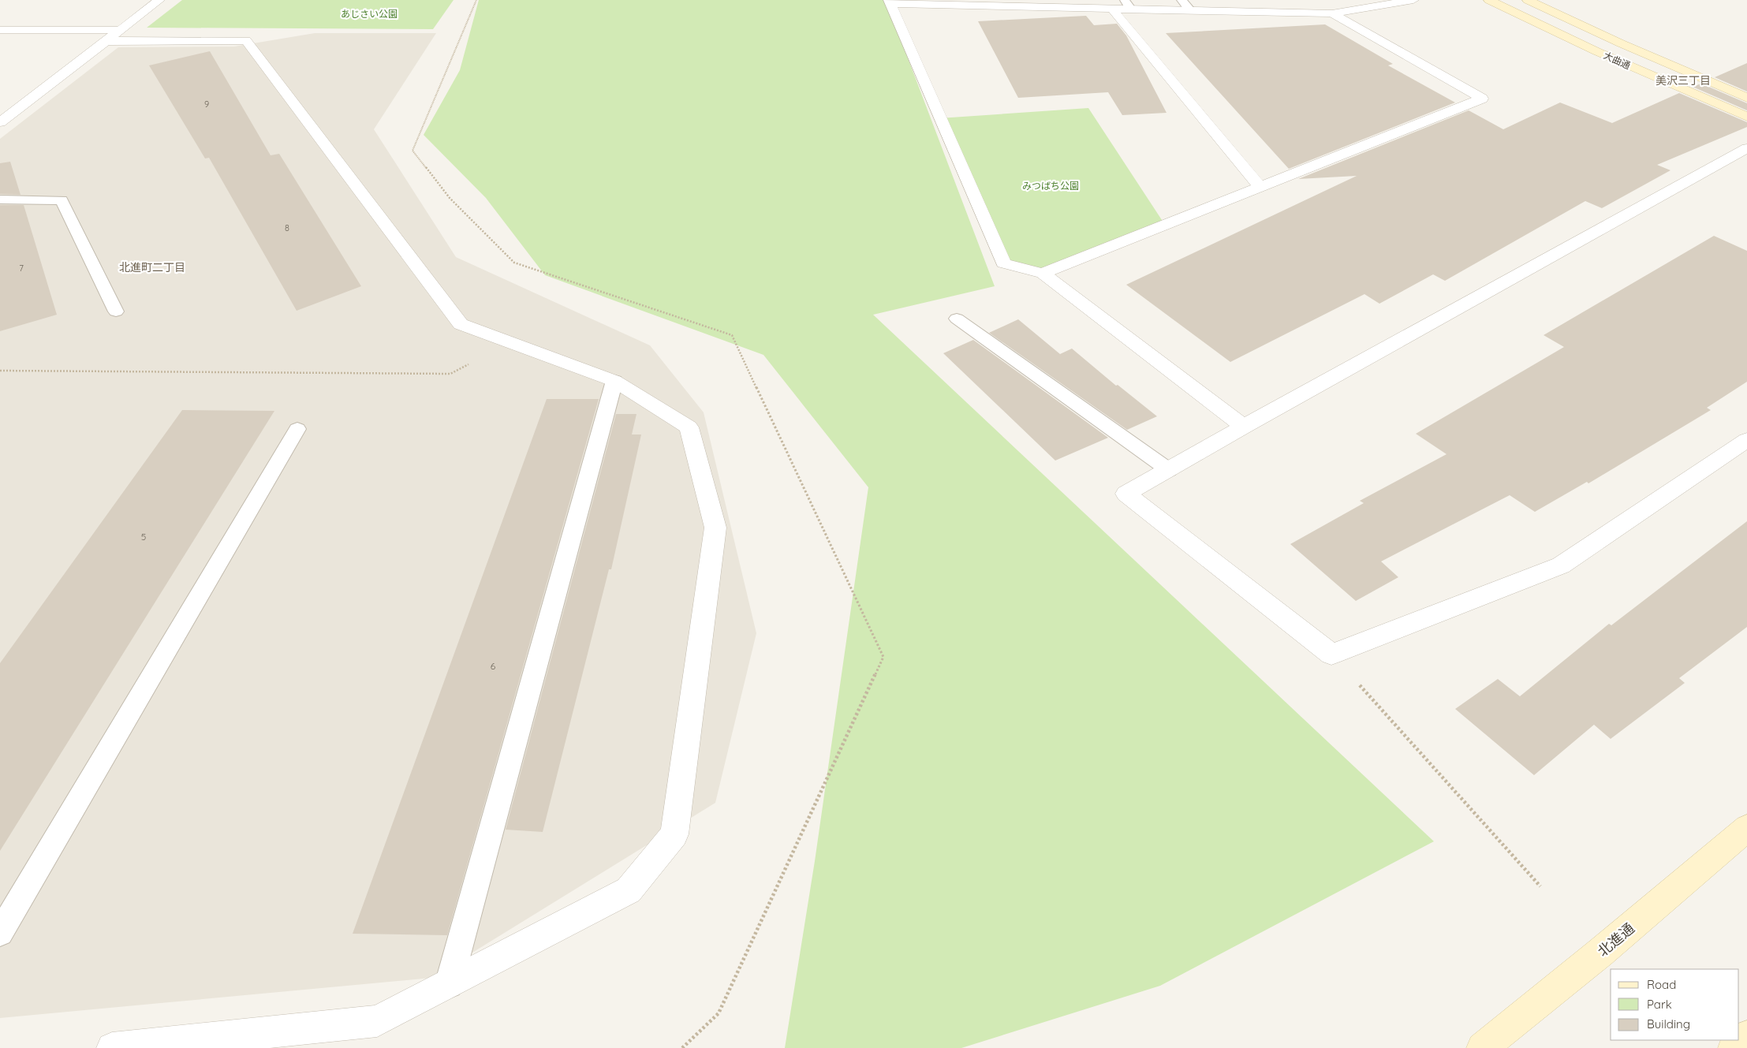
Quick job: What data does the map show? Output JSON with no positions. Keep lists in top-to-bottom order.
{
  "streets": {
    "main road": ["大曲通", "北進通"]
  },
  "districts": ["美沢三丁目", "北進町二丁目"],
  "parks": ["あじさい公園", "みつばち公園"],
  "house_numbers": [
    "9",
    "8",
    "7",
    "5",
    "6"
  ],
  "legend": ["Road", "Park", "Building"]
}
